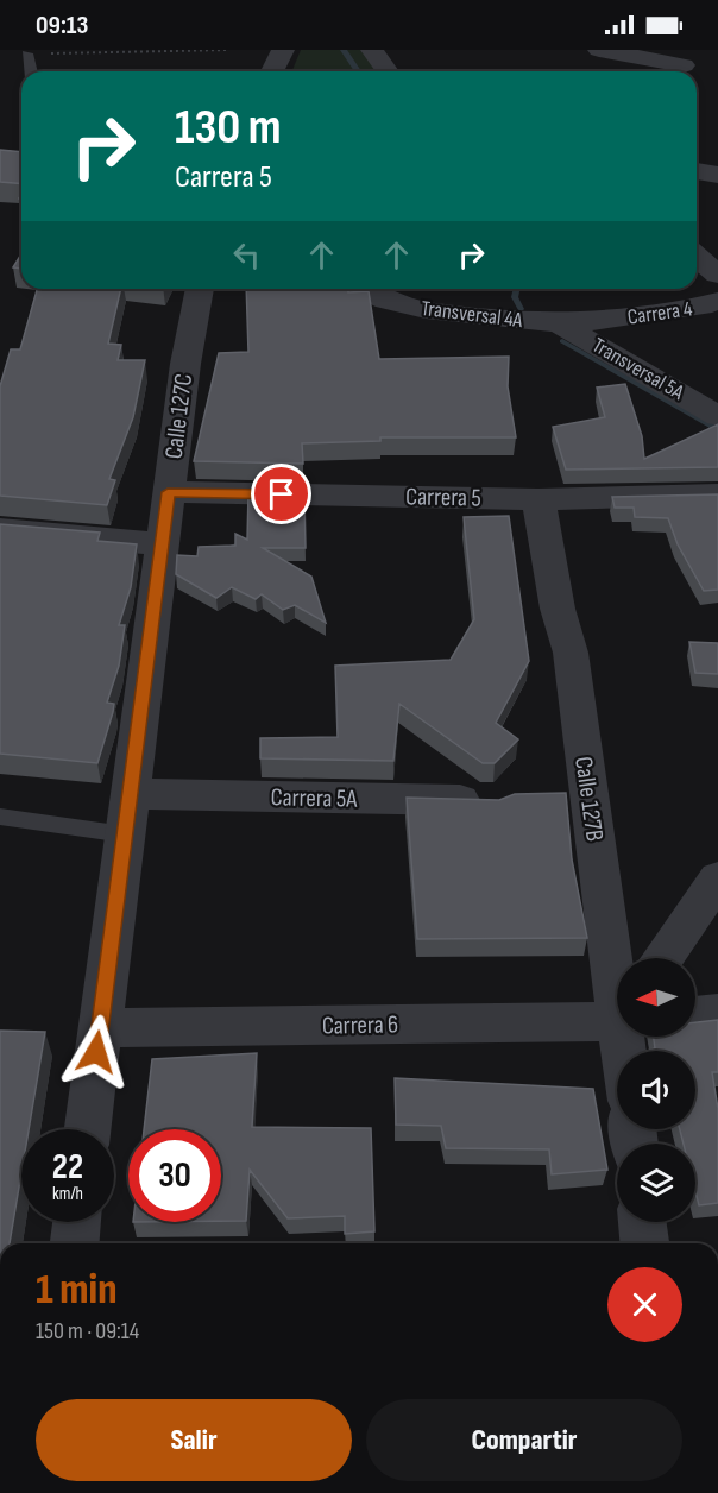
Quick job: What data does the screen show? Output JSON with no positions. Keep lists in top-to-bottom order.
{
  "streets": {
    "street": [
      "Carrera 4",
      "Transversal 4A",
      "Transversal 5A",
      "Calle 127C",
      "Carrera 5",
      "Carrera 5A",
      "Calle 127B",
      "Carrera 6"
    ]
  },
  "crossings": [
    ["Carrera 4", "Transversal 4A"],
    ["Carrera 4", "Transversal 5A"],
    ["Transversal 4A", "Transversal 5A"],
    ["Calle 127C", "Carrera 5"],
    ["Calle 127C", "Carrera 5A"],
    ["Calle 127C", "Carrera 6"],
    ["Carrera 5", "Calle 127B"]
  ],
  "north": "left",
  "page": {
    "status": "09:13",
    "turn": ["130 m", "Carrera 5"],
    "speed": "22 km/h",
    "limit": "30",
    "heading": ["1 min", "150 m · 09:14"],
    "buttons": ["Salir", "Compartir"]
  }
}
